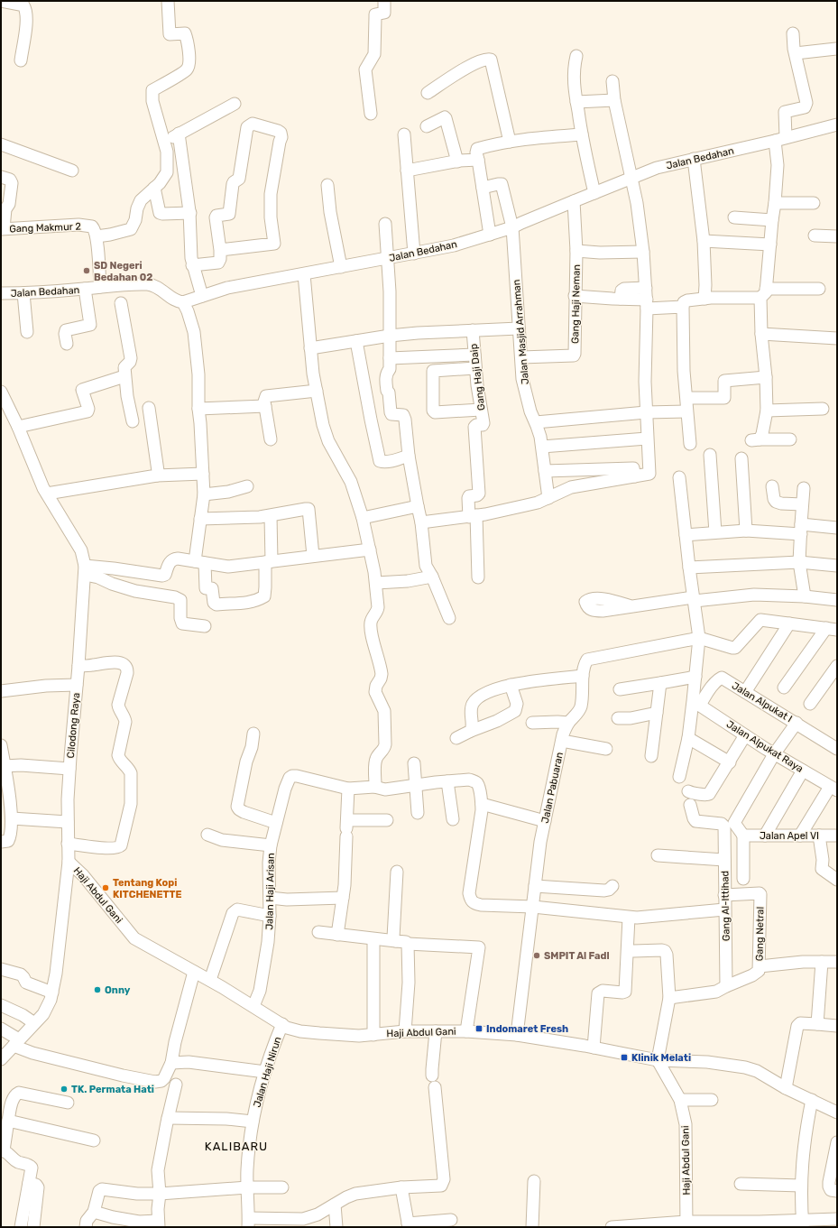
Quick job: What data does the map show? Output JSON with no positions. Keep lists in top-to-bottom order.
{
  "streets": {
    "street": [
      "Jalan Bedahan",
      "Gang Makmur 2",
      "Gang Haji Neman",
      "Jalan Masjid Arrahman",
      "Gang Haji Daip",
      "Jalan Alpukat I",
      "Cilodong Raya",
      "Jalan Alpukat Raya",
      "Jalan Pabuaran",
      "Jalan Apel VI",
      "Jalan Haji Arisan",
      "Haji Abdul Gani",
      "Gang Al-Ittihad",
      "Gang Netral",
      "Jalan Haji Nirun"
    ]
  },
  "crossings": [
    ["Jalan Bedahan", "Gang Haji Neman"],
    ["Jalan Bedahan", "Jalan Masjid Arrahman"],
    ["Gang Haji Neman", "Jalan Masjid Arrahman"],
    ["Jalan Alpukat I", "Jalan Alpukat Raya"],
    ["Jalan Alpukat I", "Jalan Apel VI"],
    ["Cilodong Raya", "Haji Abdul Gani"],
    ["Jalan Pabuaran", "Haji Abdul Gani"],
    ["Jalan Haji Arisan", "Haji Abdul Gani"],
    ["Haji Abdul Gani", "Jalan Haji Nirun"],
    ["Gang Al-Ittihad", "Gang Netral"]
  ],
  "districts": ["KALIBARU"],
  "places": {
    "other": [
      "SD Negeri Bedahan 02",
      "Tentang Kopi KITCHENETTE",
      "SMPIT Al Fadl",
      "Onny",
      "TK. Permata Hati"
    ],
    "transit": ["Indomaret Fresh", "Klinik Melati"]
  }
}
